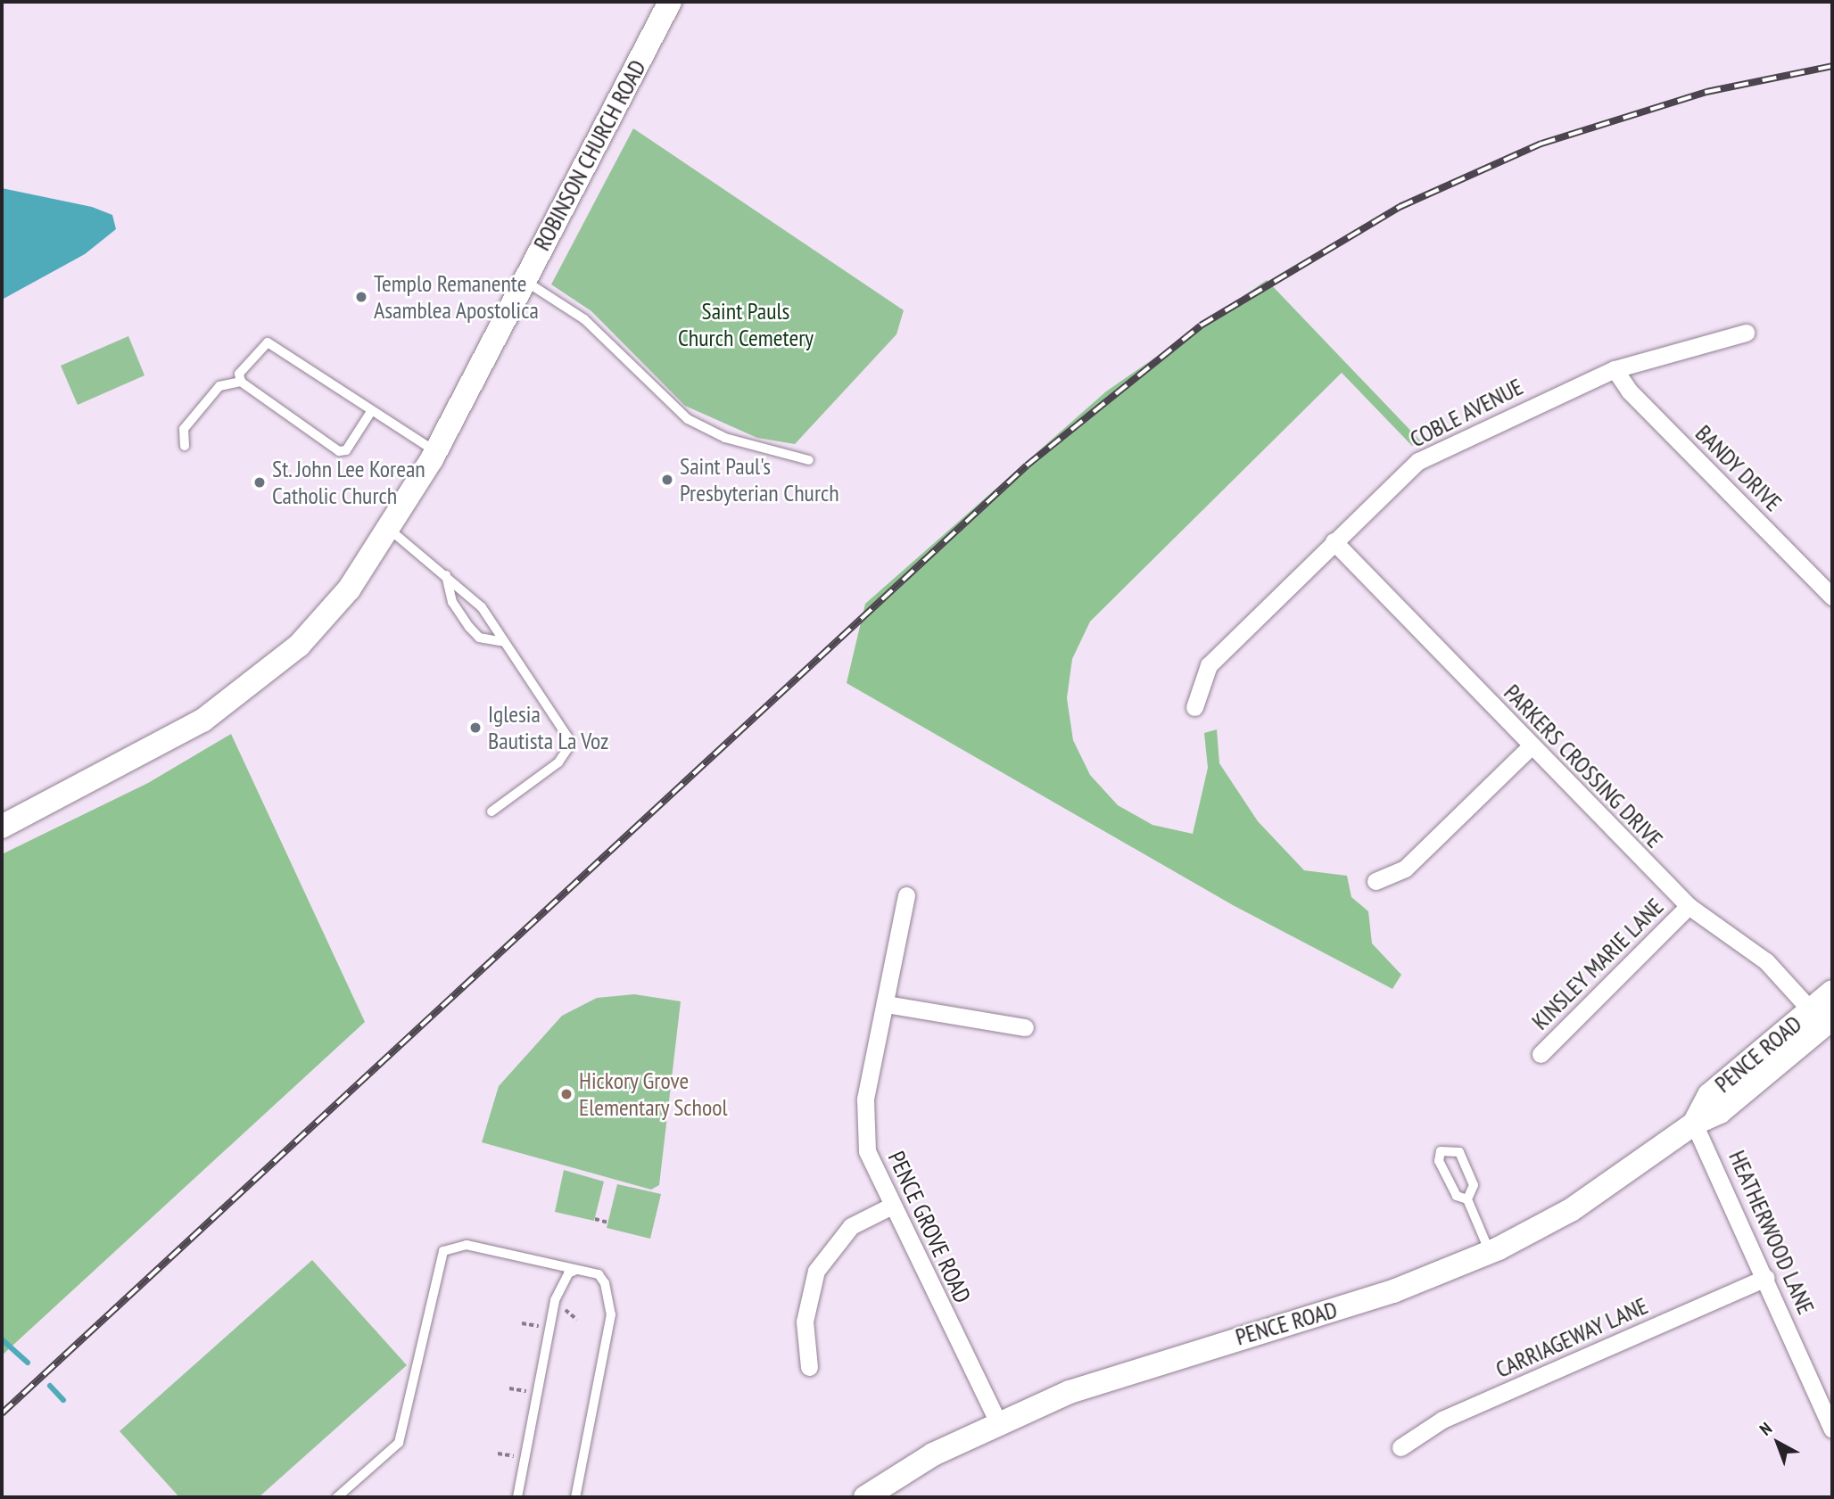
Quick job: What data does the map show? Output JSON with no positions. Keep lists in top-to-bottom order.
{
  "streets": {
    "street": [
      "ROBINSON CHURCH ROAD",
      "COBLE AVENUE",
      "BANDY DRIVE",
      "PARKERS CROSSING DRIVE",
      "KINSLEY MARIE LANE",
      "PENCE ROAD",
      "PENCE GROVE ROAD",
      "HEATHERWOOD LANE",
      "CARRIAGEWAY LANE"
    ]
  },
  "crossings": [
    ["COBLE AVENUE", "BANDY DRIVE"],
    ["COBLE AVENUE", "PARKERS CROSSING DRIVE"],
    ["PARKERS CROSSING DRIVE", "KINSLEY MARIE LANE"],
    ["PARKERS CROSSING DRIVE", "PENCE ROAD"],
    ["PENCE ROAD", "PENCE GROVE ROAD"],
    ["PENCE ROAD", "HEATHERWOOD LANE"],
    ["HEATHERWOOD LANE", "CARRIAGEWAY LANE"]
  ],
  "parks": ["Saint Pauls Church Cemetery"],
  "places": [
    "Templo Remanente Asamblea Apostolica",
    "Saint Paul's Presbyterian Church",
    "St. John Lee Korean Catholic Church",
    "Iglesia Bautista La Voz",
    "Hickory Grove Elementary School"
  ],
  "north": "top left"
}
